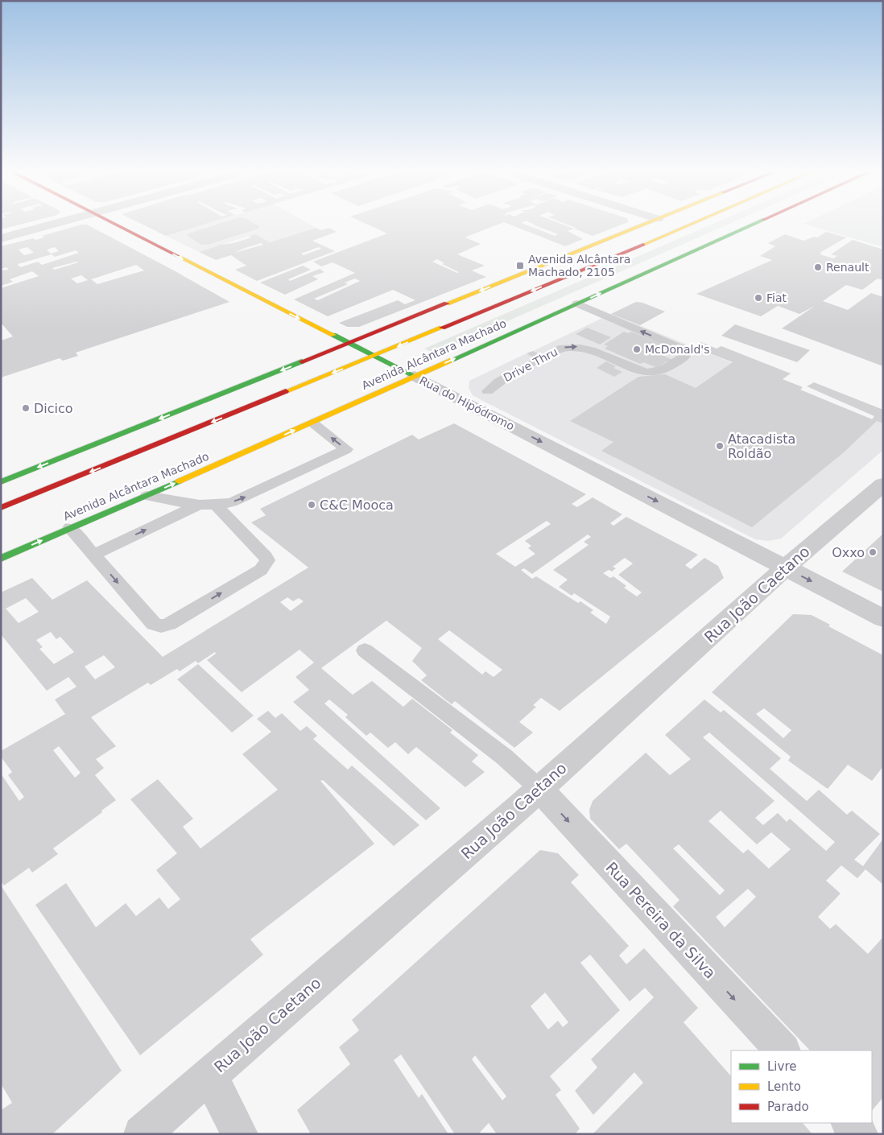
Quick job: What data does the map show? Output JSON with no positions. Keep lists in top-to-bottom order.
{
  "streets": {
    "main road": ["Avenida Alcântara Machado", "Rua do Hipódromo"],
    "street": ["Rua João Caetano", "Rua Pereira da Silva"],
    "lane": ["Drive Thru"]
  },
  "crossings": [
    ["Avenida Alcântara Machado", "Drive Thru"],
    ["Avenida Alcântara Machado", "Rua do Hipódromo"],
    ["Rua do Hipódromo", "Rua João Caetano"],
    ["Rua João Caetano", "Rua Pereira da Silva"]
  ],
  "one_way": ["Rua do Hipódromo", "Rua Pereira da Silva"],
  "places": {
    "transit": ["Avenida Alcântara Machado, 2105"],
    "other": [
      "Renault",
      "Fiat",
      "McDonald's",
      "Dicico",
      "Atacadista Roldão",
      "C&C Mooca",
      "Oxxo"
    ]
  },
  "legend": ["Livre", "Lento", "Parado"]
}
